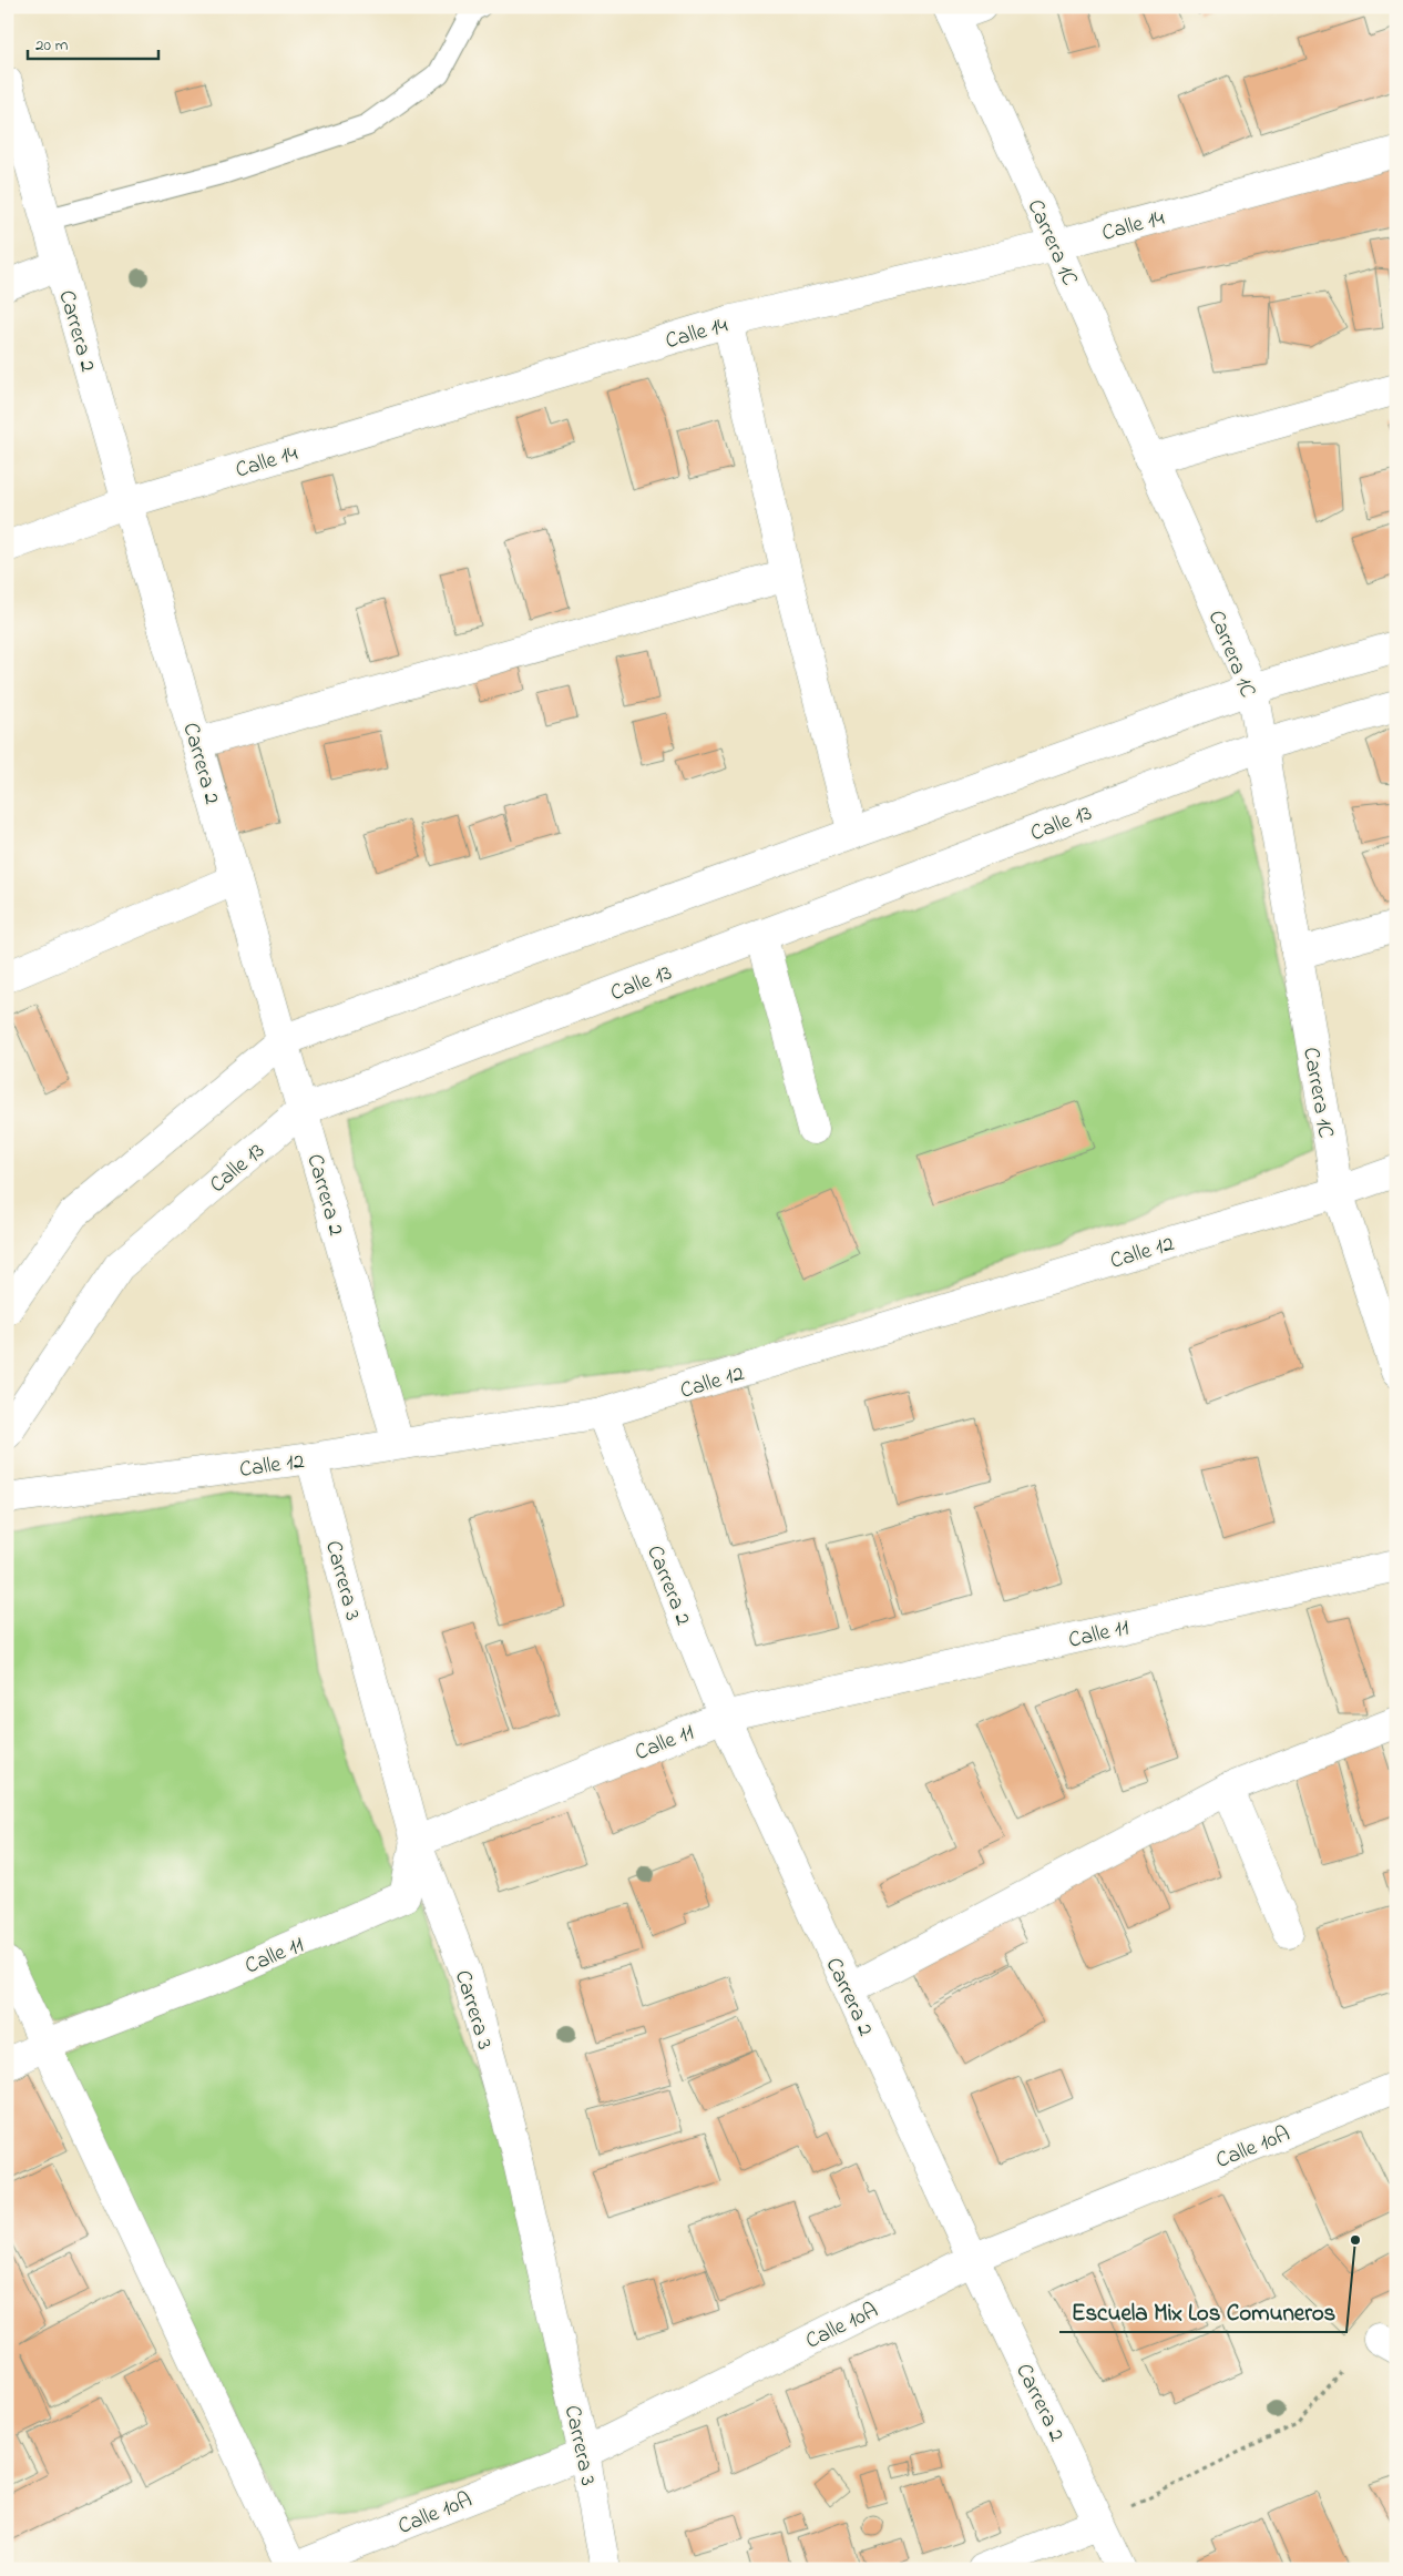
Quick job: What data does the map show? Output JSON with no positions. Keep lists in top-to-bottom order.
{
  "streets": {
    "street": [
      "Calle 14",
      "Carrera 1C",
      "Carrera 2",
      "Calle 13",
      "Calle 12",
      "Carrera 3",
      "Calle 11",
      "Calle 10A"
    ]
  },
  "crossings": [
    ["Calle 14", "Carrera 1C"],
    ["Calle 14", "Carrera 2"],
    ["Carrera 1C", "Calle 13"],
    ["Carrera 1C", "Calle 12"],
    ["Carrera 2", "Calle 13"],
    ["Carrera 2", "Calle 12"],
    ["Carrera 2", "Calle 11"],
    ["Carrera 2", "Calle 10A"],
    ["Calle 12", "Carrera 3"],
    ["Carrera 3", "Calle 11"],
    ["Carrera 3", "Calle 10A"]
  ],
  "places": ["Escuela Mix Los Comuneros"],
  "scale_bar": "20 m"
}
